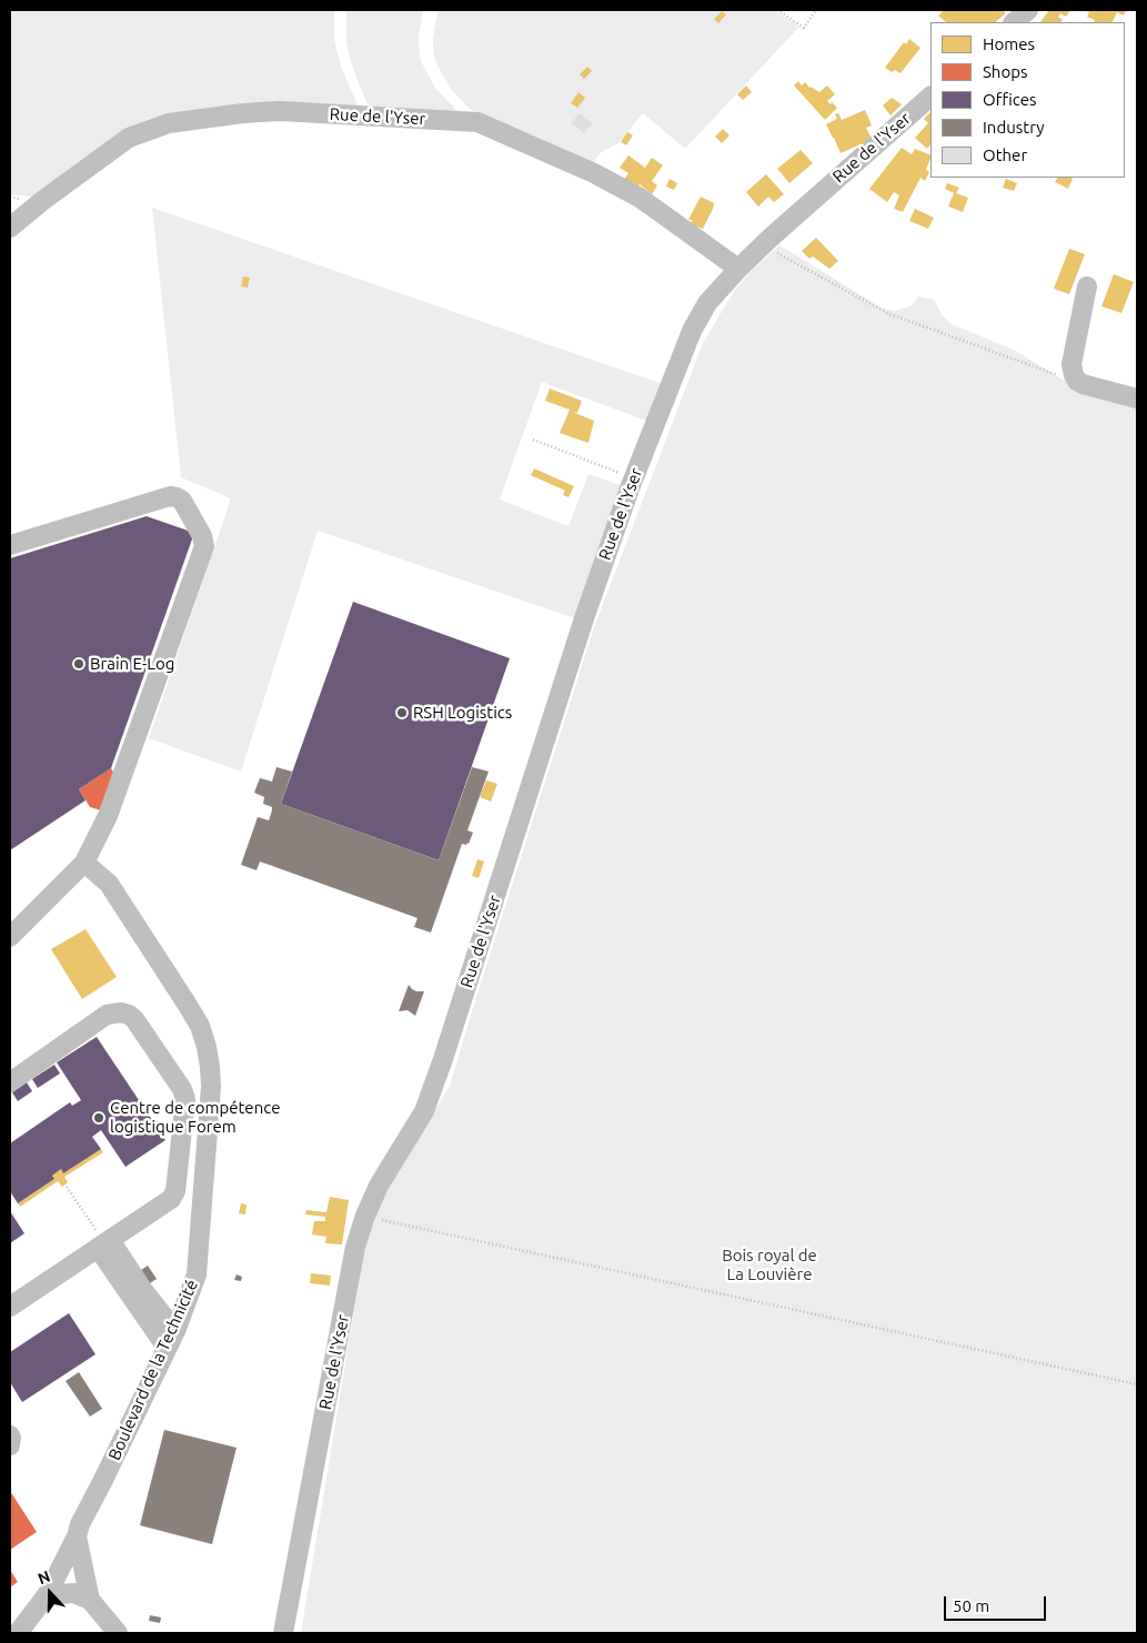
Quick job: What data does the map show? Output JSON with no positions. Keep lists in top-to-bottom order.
{
  "streets": {
    "street": ["Rue de l'Yser", "Boulevard de la Technicité"]
  },
  "parks": ["Bois royal de La Louvière"],
  "places": ["Brain E-Log", "RSH Logistics", "Centre de compétence logistique Forem"],
  "legend": [
    "Homes",
    "Shops",
    "Offices",
    "Industry",
    "Other"
  ],
  "scale_bar": "50 m",
  "north": "top"
}
